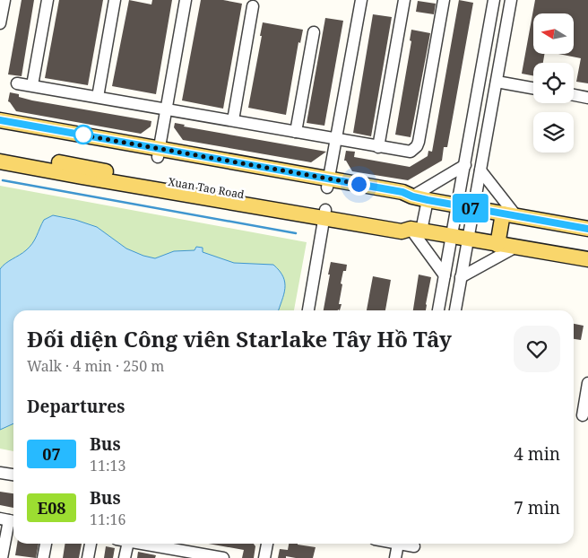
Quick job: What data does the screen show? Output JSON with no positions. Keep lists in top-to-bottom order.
{
  "streets": {
    "main road": ["Xuan Tao Road"]
  },
  "lines": ["bus line 07"],
  "north": "left",
  "page": {
    "on_map": "07",
    "heading": [
      ["Đối diện Công viên Starlake Tây Hồ Tây", "Walk · 4 min · 250 m"],
      "Departures"
    ],
    "list": [
      {
        "mark": "07",
        "name": "Bus",
        "note": "11:13",
        "value": "4 min"
      },
      {
        "mark": "E08",
        "name": "Bus",
        "note": "11:16",
        "value": "7 min"
      }
    ]
  }
}
